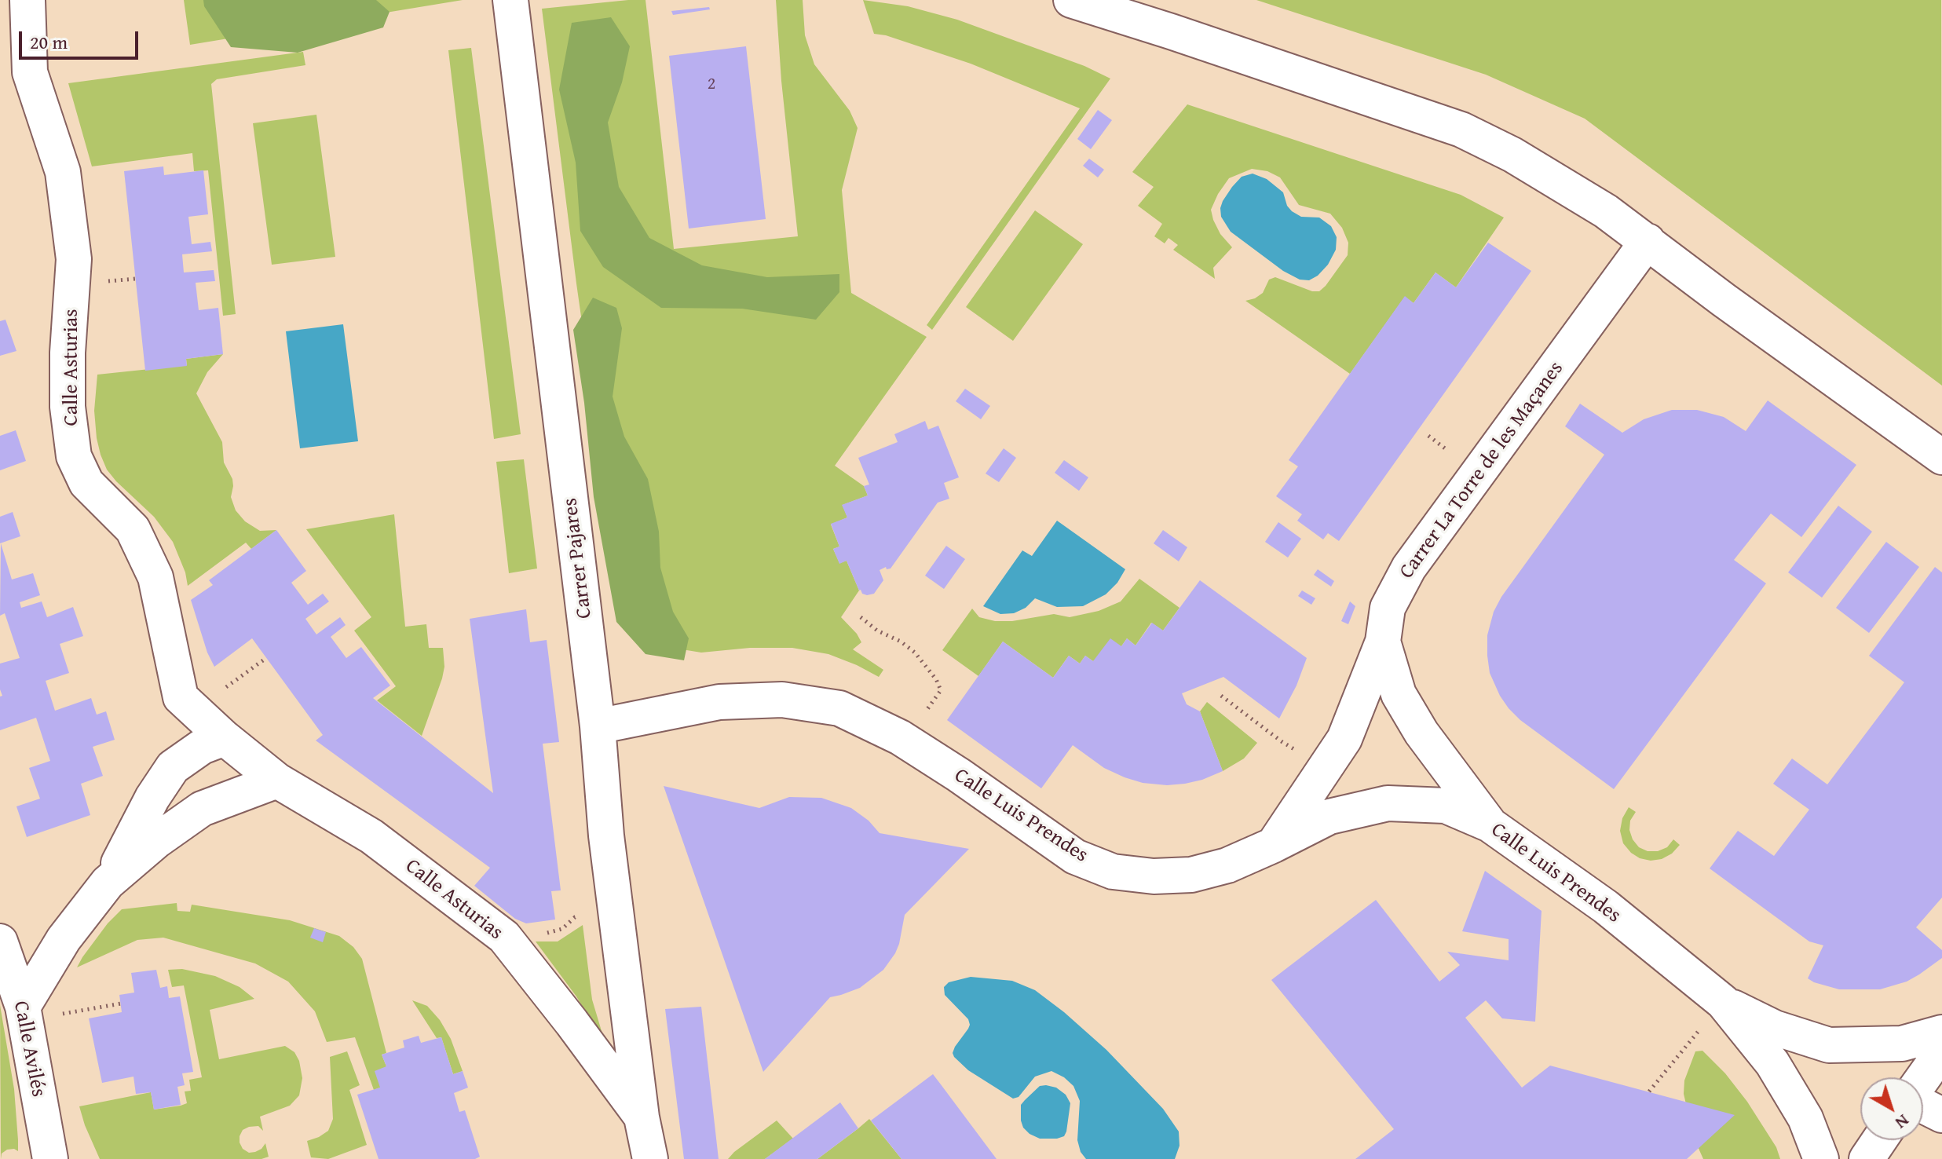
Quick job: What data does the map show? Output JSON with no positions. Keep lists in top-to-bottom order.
{
  "streets": {
    "street": [
      "Calle Asturias",
      "Carrer La Torre de les Maçanes",
      "Carrer Pajares",
      "Calle Luis Prendes",
      "Calle Avilés"
    ]
  },
  "crossings": [
    ["Calle Asturias", "Carrer Pajares"],
    ["Carrer La Torre de les Maçanes", "Calle Luis Prendes"],
    ["Carrer Pajares", "Calle Luis Prendes"]
  ],
  "house_numbers": ["2"],
  "scale_bar": "20 m",
  "north": "bottom right"
}
